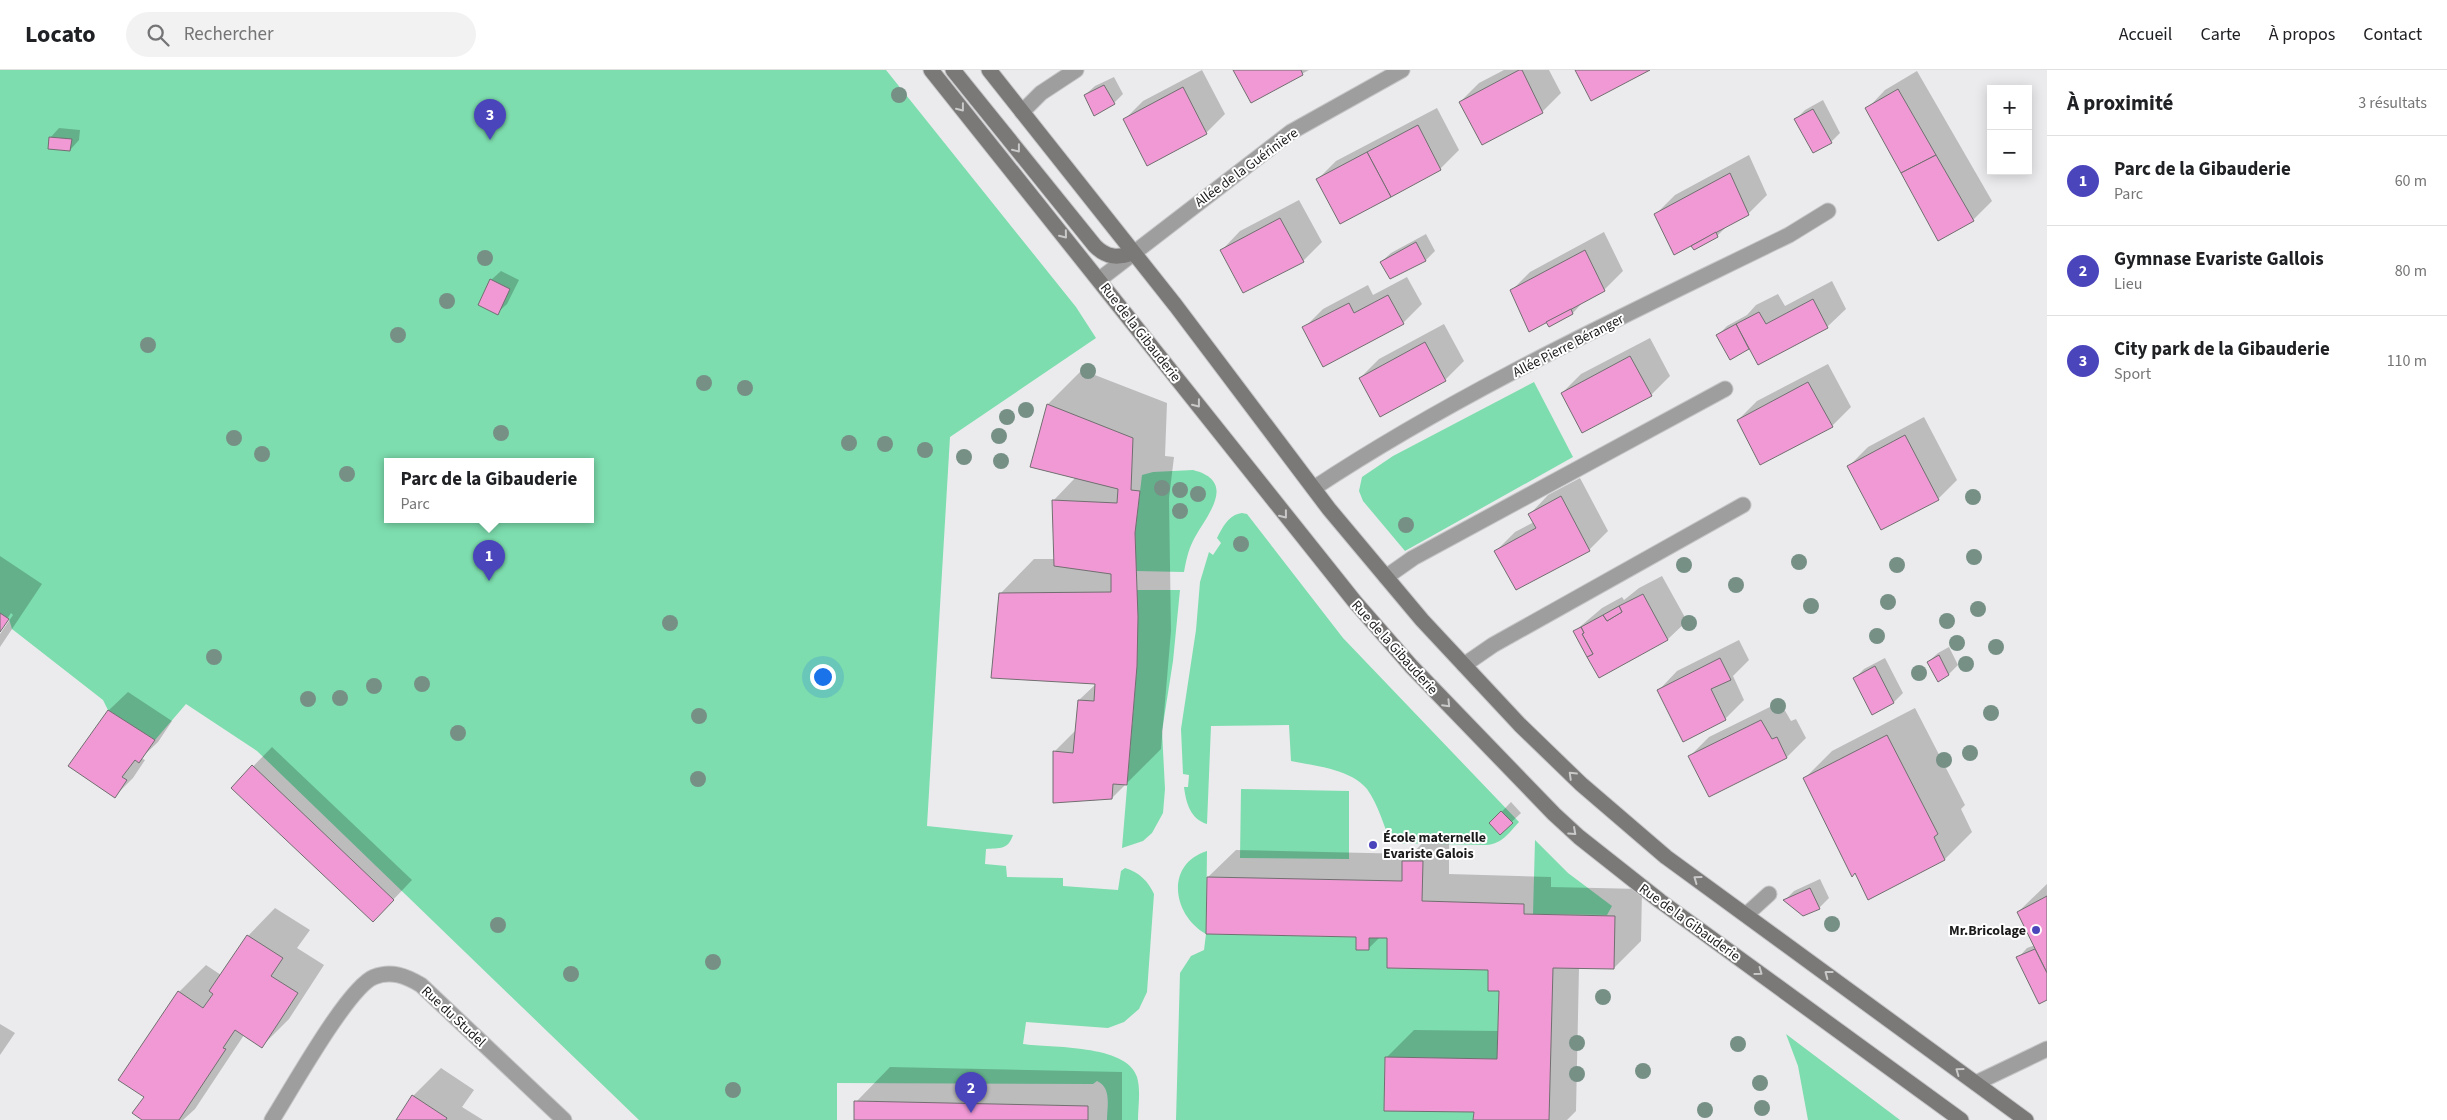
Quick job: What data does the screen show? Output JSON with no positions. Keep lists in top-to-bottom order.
{
  "streets": {
    "street": [
      "Allée de la Guérinière",
      "Rue de la Gibauderie",
      "Allée Pierre Béranger",
      "Rue du Studel"
    ]
  },
  "crossings": [
    ["Allée de la Guérinière", "Rue de la Gibauderie"]
  ],
  "places": ["École maternelle Evariste Galois", "Mr.Bricolage"],
  "page": {
    "header": "Locato",
    "search": "Rechercher",
    "nav": [
      "Accueil",
      "Carte",
      "À propos",
      "Contact"
    ],
    "heading": ["À proximité", "3 résultats"],
    "map_buttons": ["+", "−"],
    "pins": ["3", "1", "2"],
    "list": [
      {
        "mark": "1",
        "name": "Parc de la Gibauderie",
        "note": "Parc",
        "value": "60 m"
      },
      {
        "mark": "2",
        "name": "Gymnase Evariste Gallois",
        "note": "Lieu",
        "value": "80 m"
      },
      {
        "mark": "3",
        "name": "City park de la Gibauderie",
        "note": "Sport",
        "value": "110 m"
      }
    ],
    "popup": ["Parc de la Gibauderie", "Parc"]
  }
}
